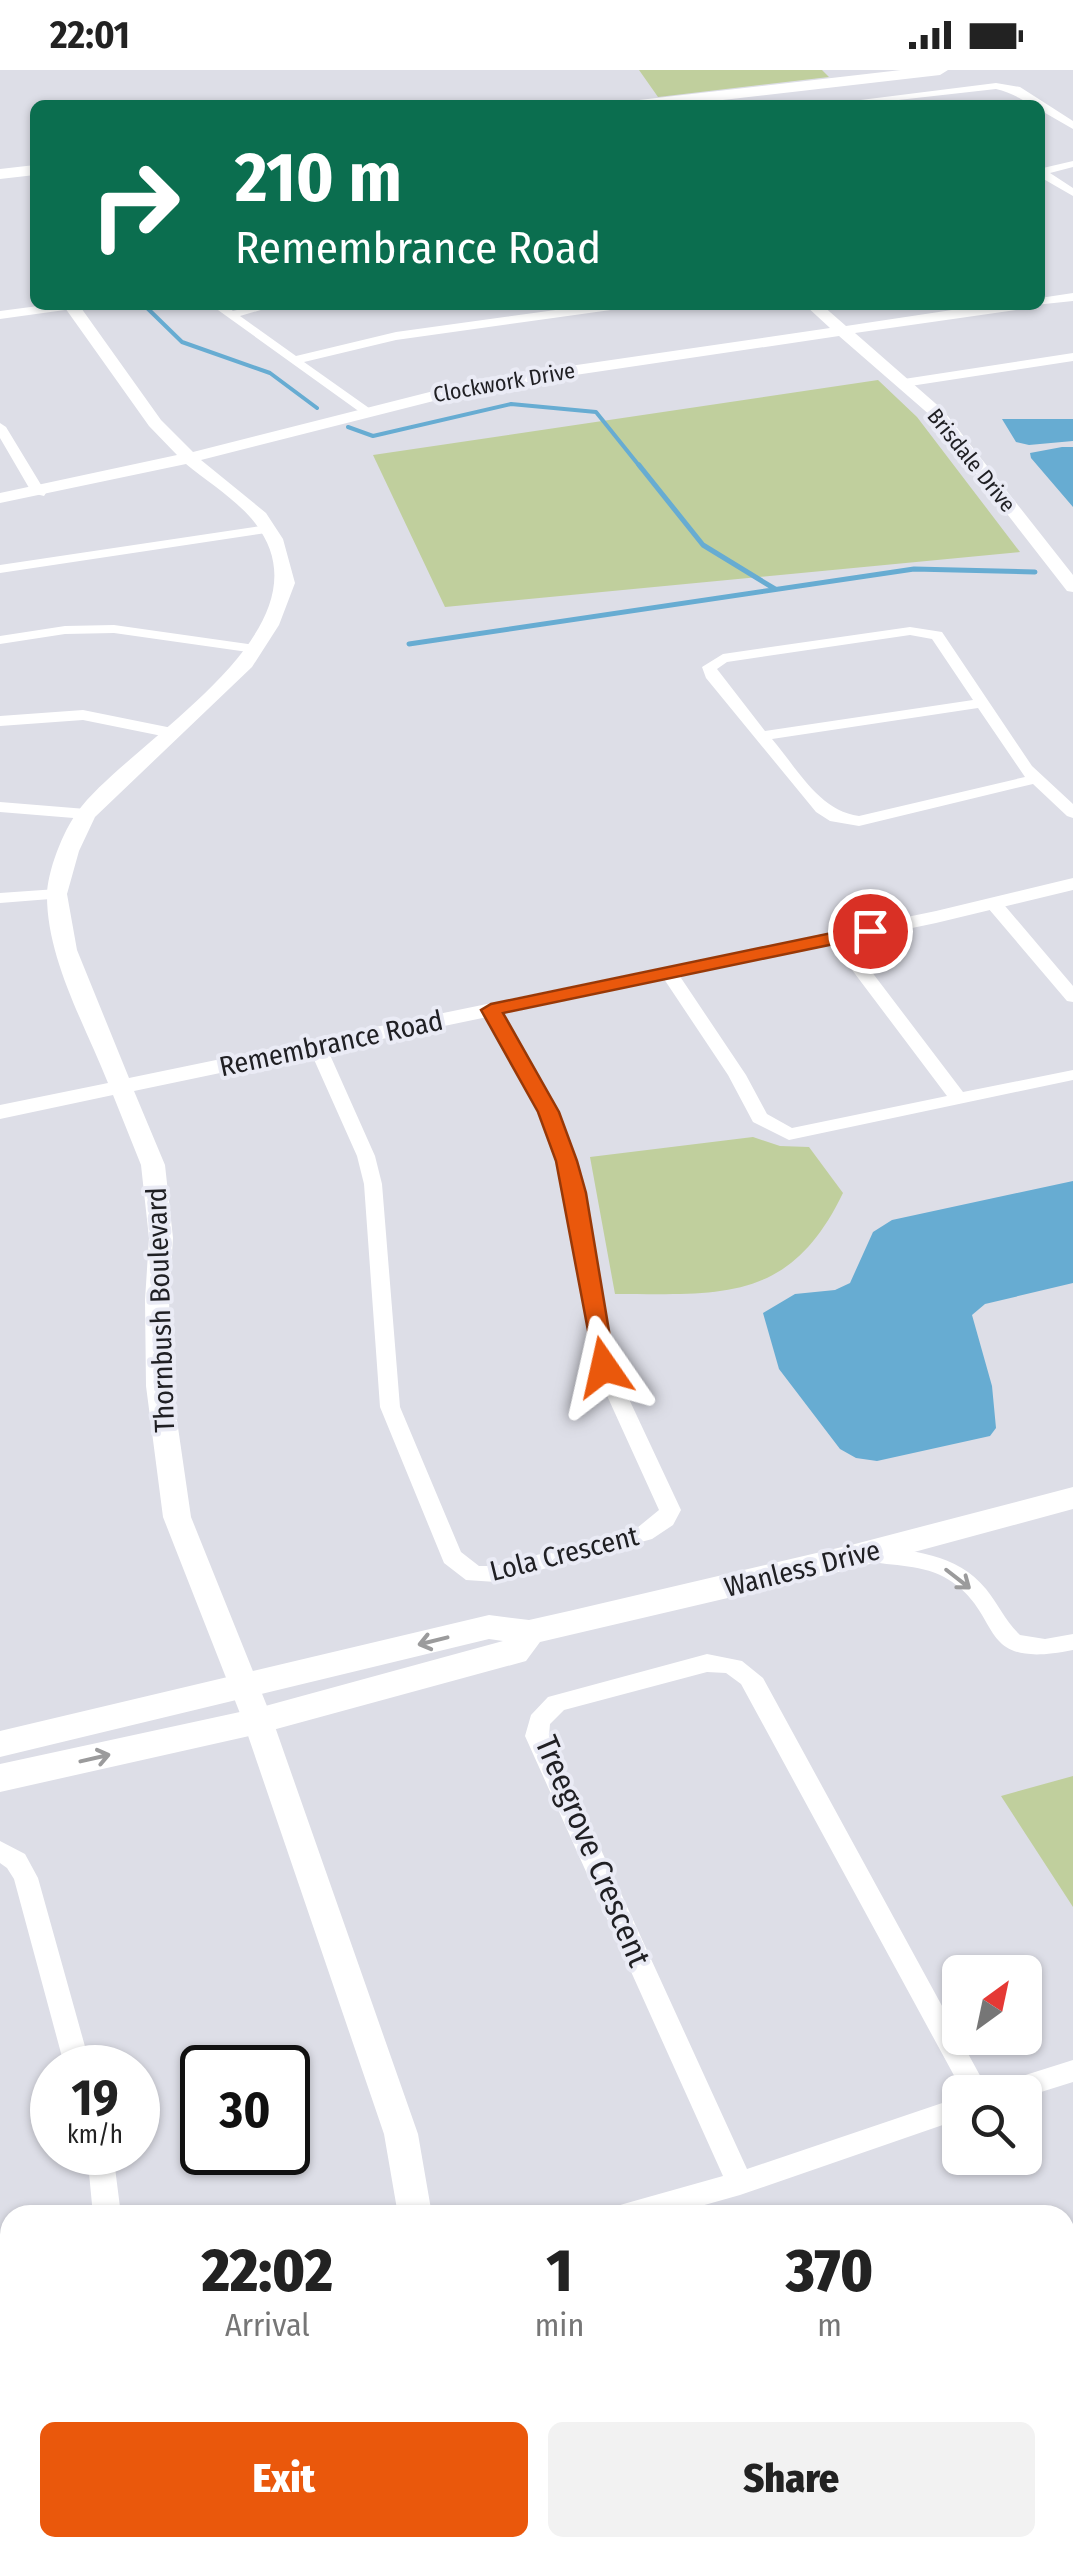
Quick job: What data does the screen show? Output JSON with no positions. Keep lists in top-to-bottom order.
{
  "streets": {
    "main road": ["Wanless Drive"],
    "street": [
      "Clockwork Drive",
      "Brisdale Drive",
      "Remembrance Road",
      "Thornbush Boulevard",
      "Lola Crescent",
      "Treegrove Crescent"
    ]
  },
  "crossings": [
    ["Clockwork Drive", "Brisdale Drive"],
    ["Clockwork Drive", "Thornbush Boulevard"],
    ["Remembrance Road", "Thornbush Boulevard"],
    ["Remembrance Road", "Lola Crescent"],
    ["Thornbush Boulevard", "Wanless Drive"]
  ],
  "north": "top right",
  "page": {
    "status": "22:01",
    "turn": ["210 m", "Remembrance Road"],
    "speed": "19 km/h",
    "limit": "30",
    "eta": [
      "22:02",
      "Arrival",
      "1",
      "min",
      "370",
      "m"
    ],
    "buttons": ["Exit", "Share"]
  }
}
